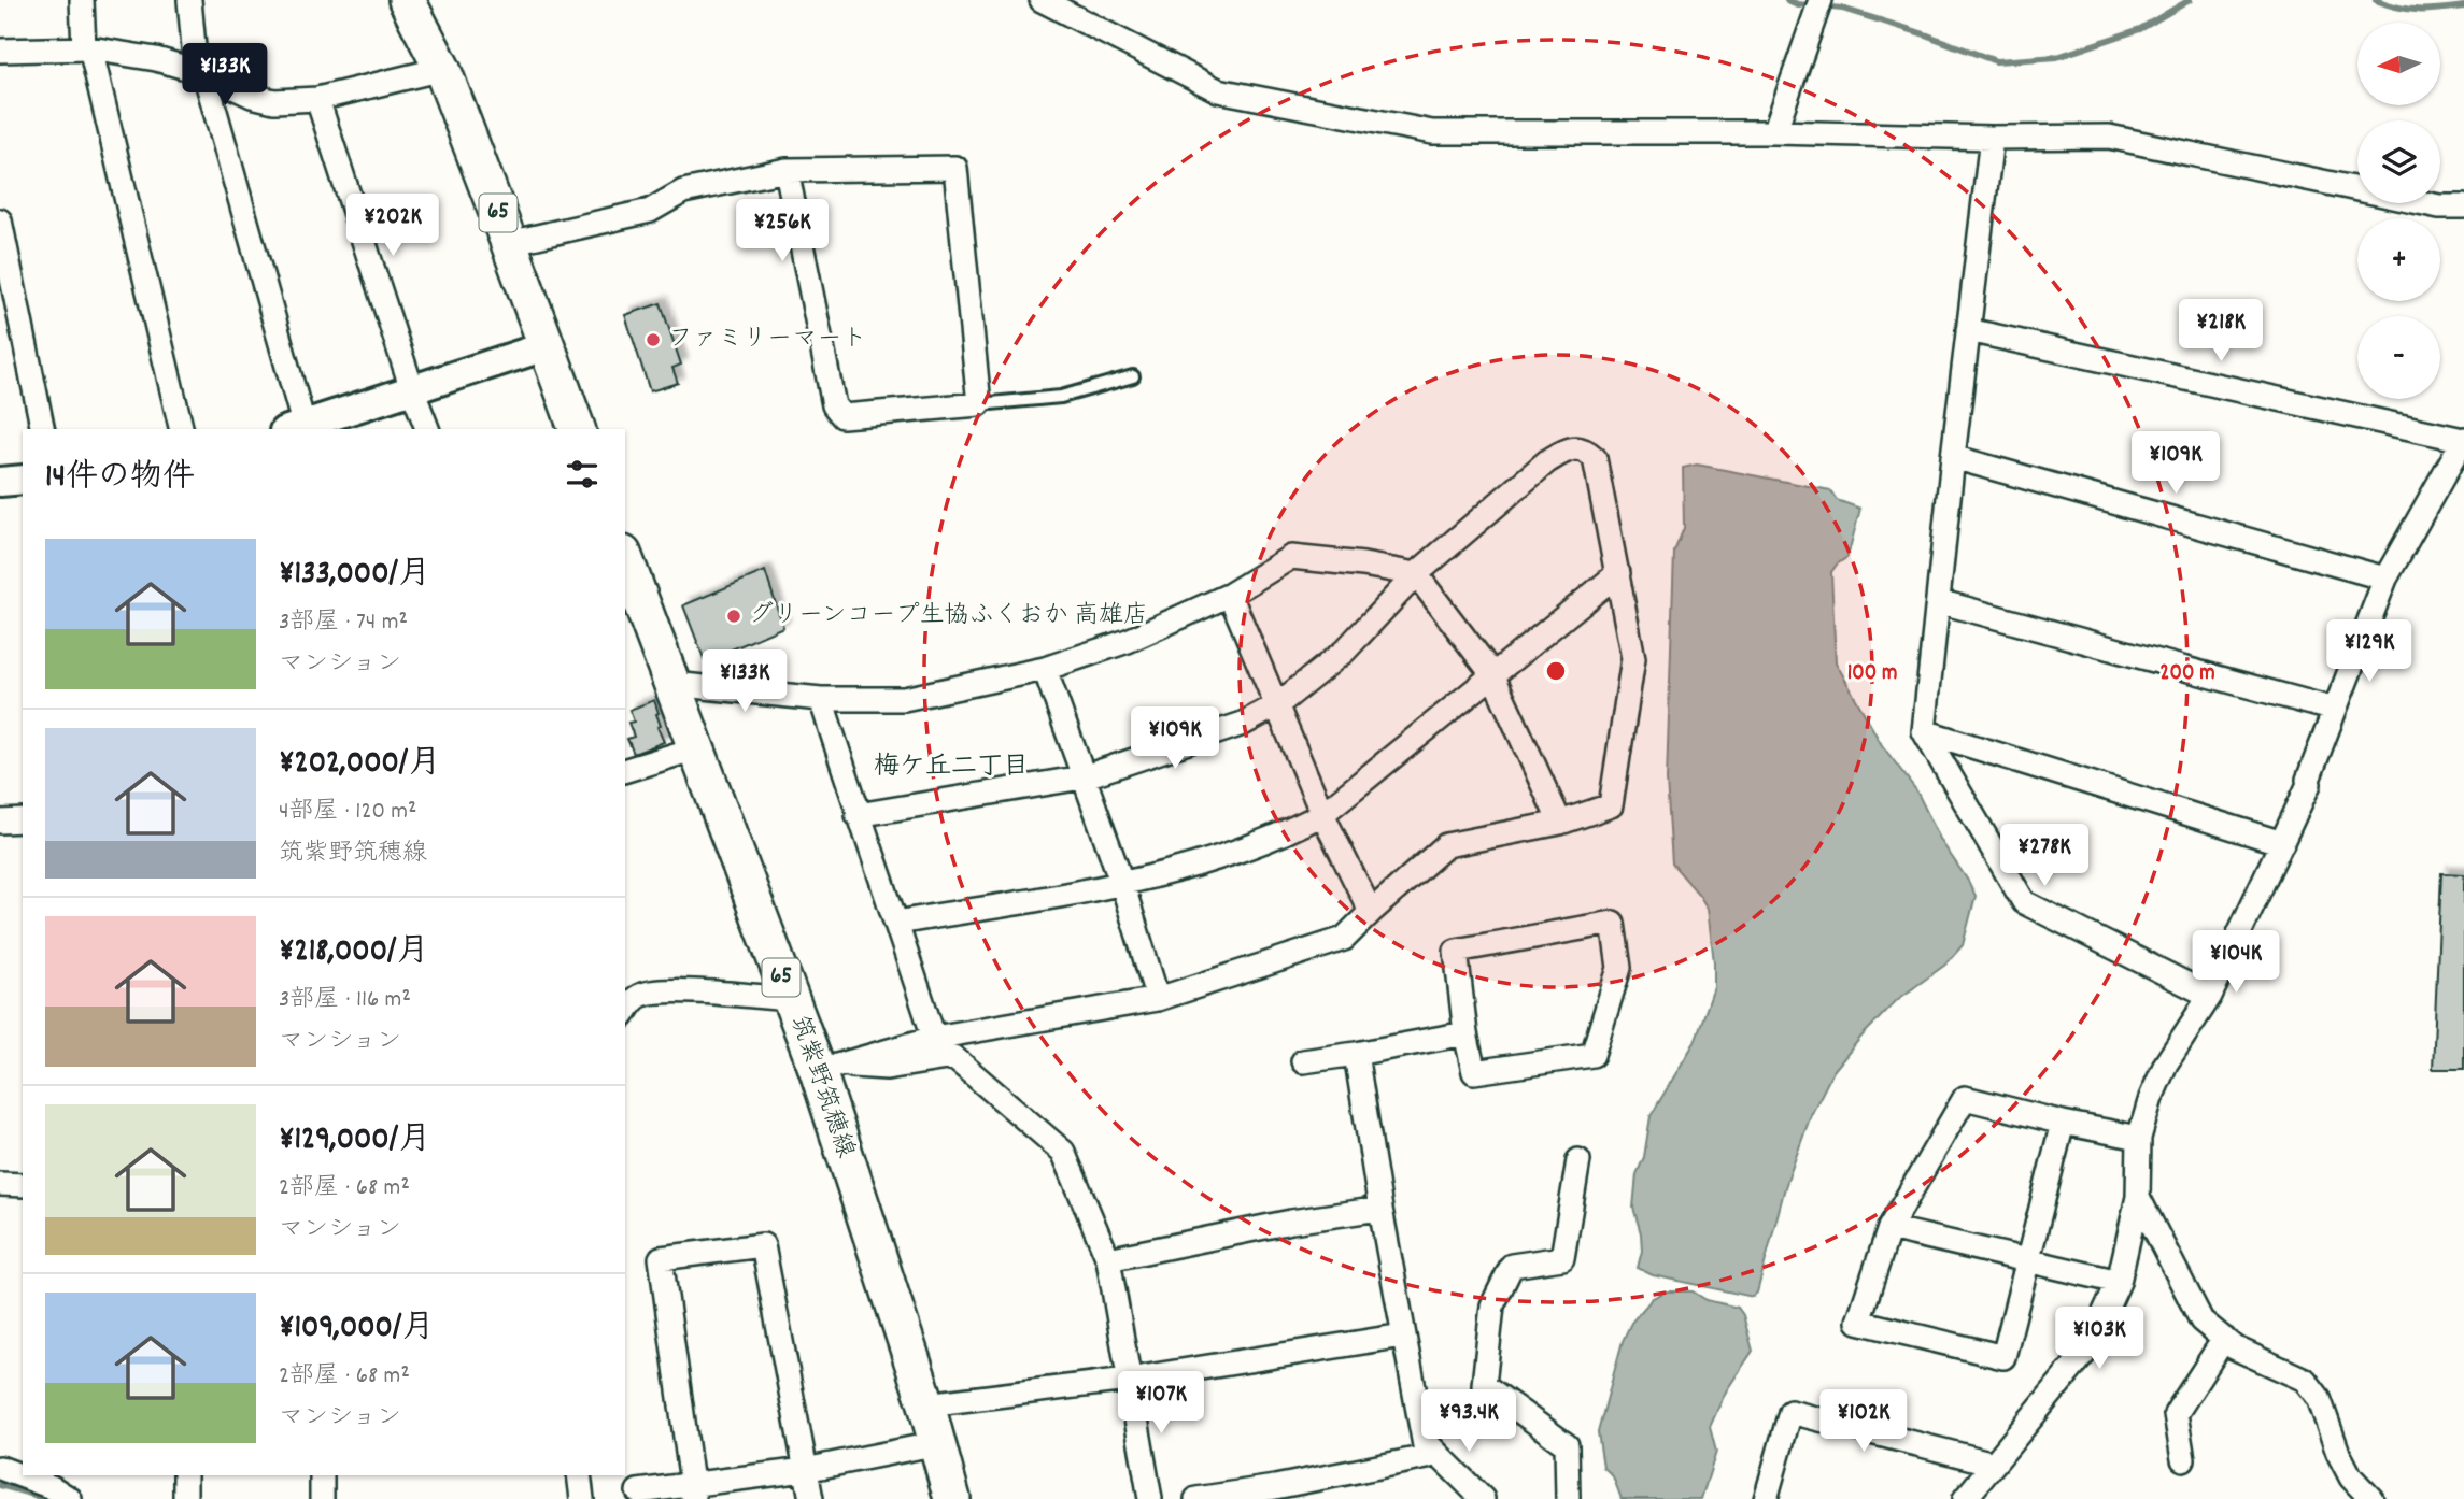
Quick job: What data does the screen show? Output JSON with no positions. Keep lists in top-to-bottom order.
{
  "streets": {
    "main road": ["65", "筑紫野筑穂線"]
  },
  "districts": ["梅ケ丘二丁目"],
  "places": ["ファミリーマート", "グリーンコープ生協ふくおか 高雄店"],
  "north": "left",
  "page": {
    "map_buttons": ["+", "−"],
    "price": [
      "¥133K",
      "¥202K",
      "¥256K",
      "¥218K",
      "¥109K",
      "¥129K",
      "¥133K",
      "¥109K",
      "¥278K",
      "¥104K",
      "¥103K",
      "¥107K",
      "¥93.4K",
      "¥102K"
    ],
    "heading": "14件の物件",
    "list": [
      {
        "name": "¥133,000/月",
        "note": "3部屋 · 74 m² · マンション"
      },
      {
        "name": "¥202,000/月",
        "note": "4部屋 · 120 m² · 筑紫野筑穂線"
      },
      {
        "name": "¥218,000/月",
        "note": "3部屋 · 116 m² · マンション"
      },
      {
        "name": "¥129,000/月",
        "note": "2部屋 · 68 m² · マンション"
      },
      {
        "name": "¥109,000/月",
        "note": "2部屋 · 68 m² · マンション"
      }
    ]
  },
  "rings": ["100 m", "200 m"]
}
